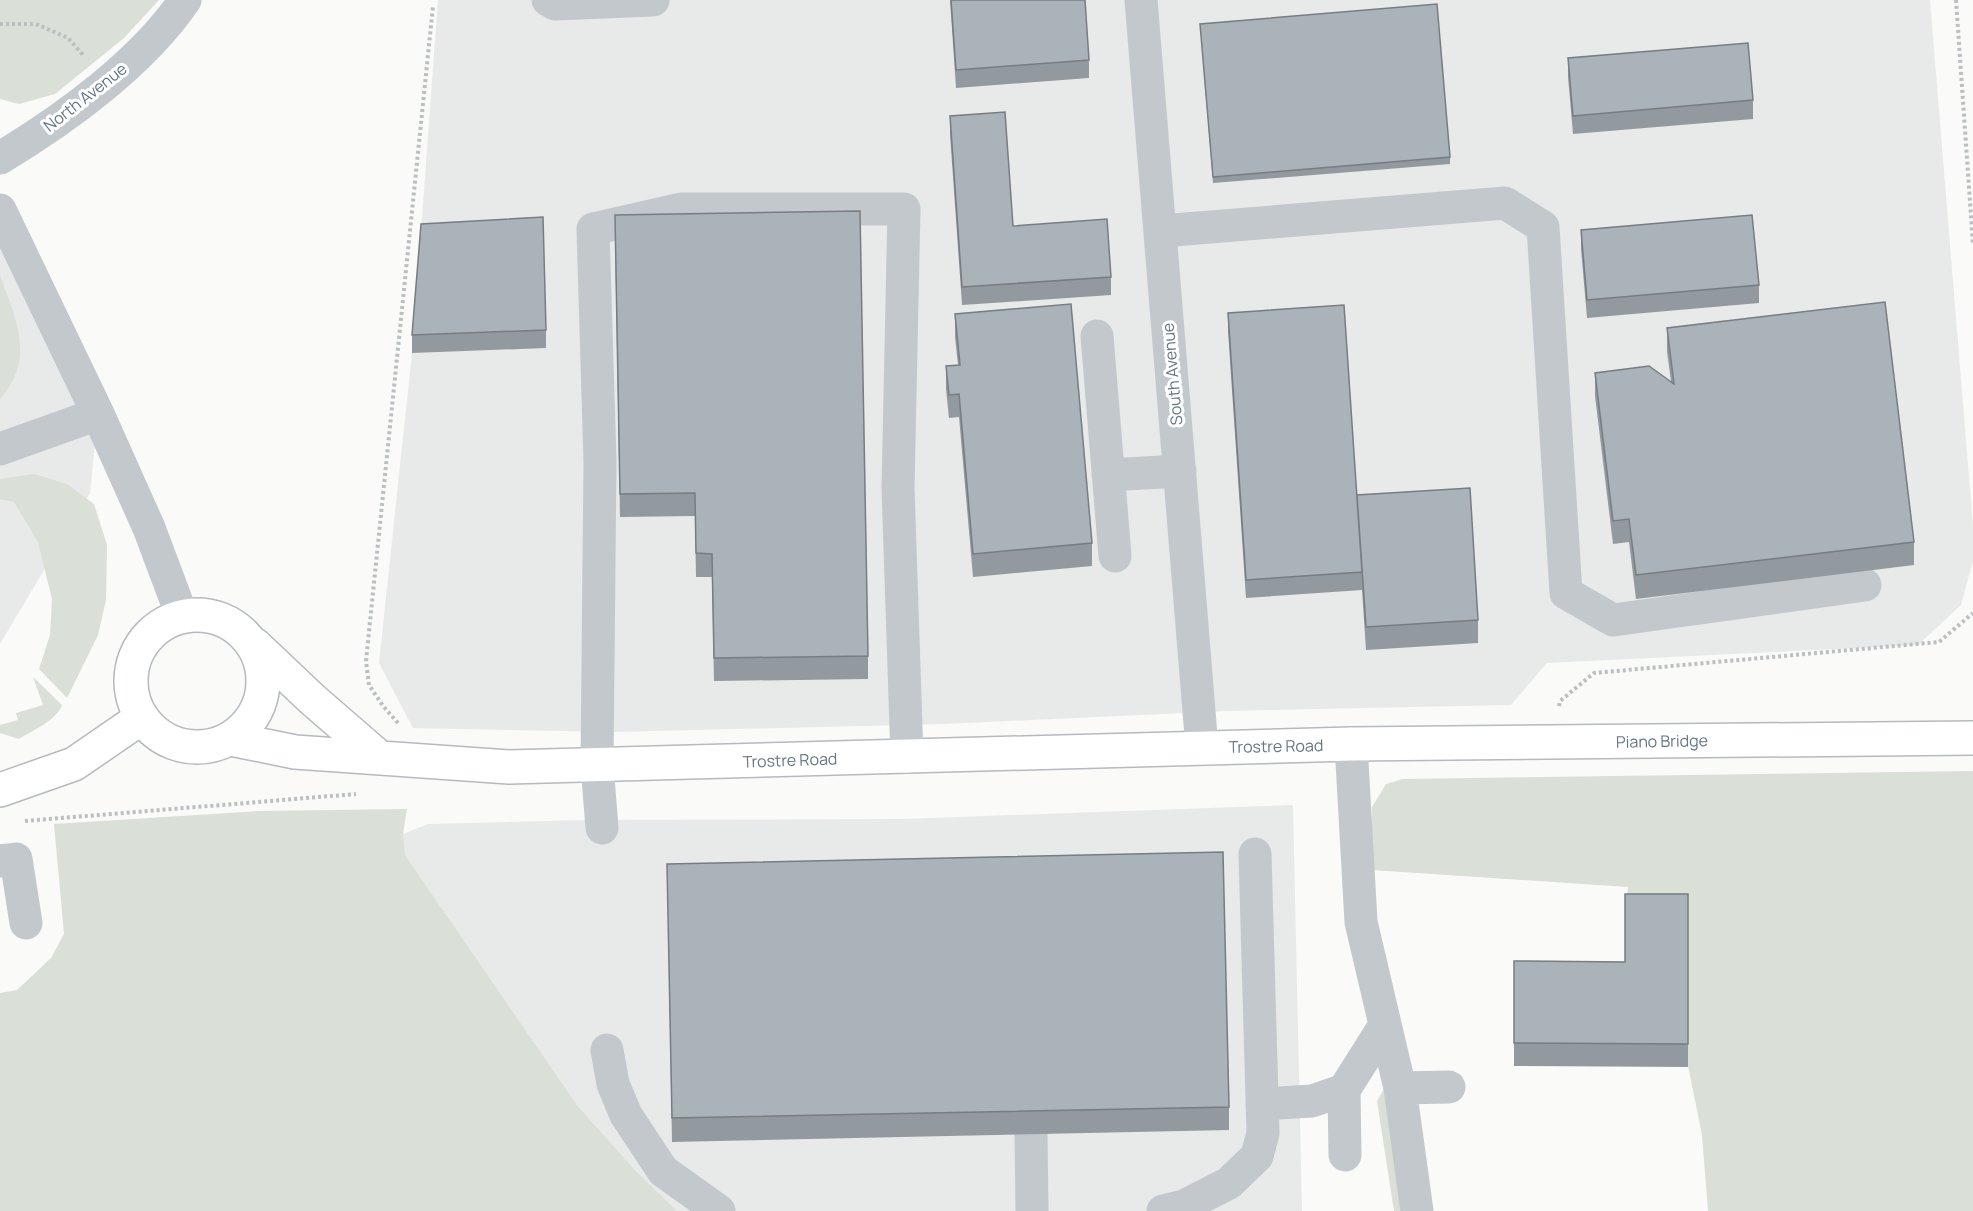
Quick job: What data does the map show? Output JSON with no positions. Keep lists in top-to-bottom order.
{
  "streets": {
    "main road": ["Piano Bridge", "Trostre Road"],
    "street": ["North Avenue", "South Avenue"]
  },
  "crossings": [
    ["South Avenue", "Trostre Road"],
    ["Piano Bridge", "Trostre Road"]
  ]
}
